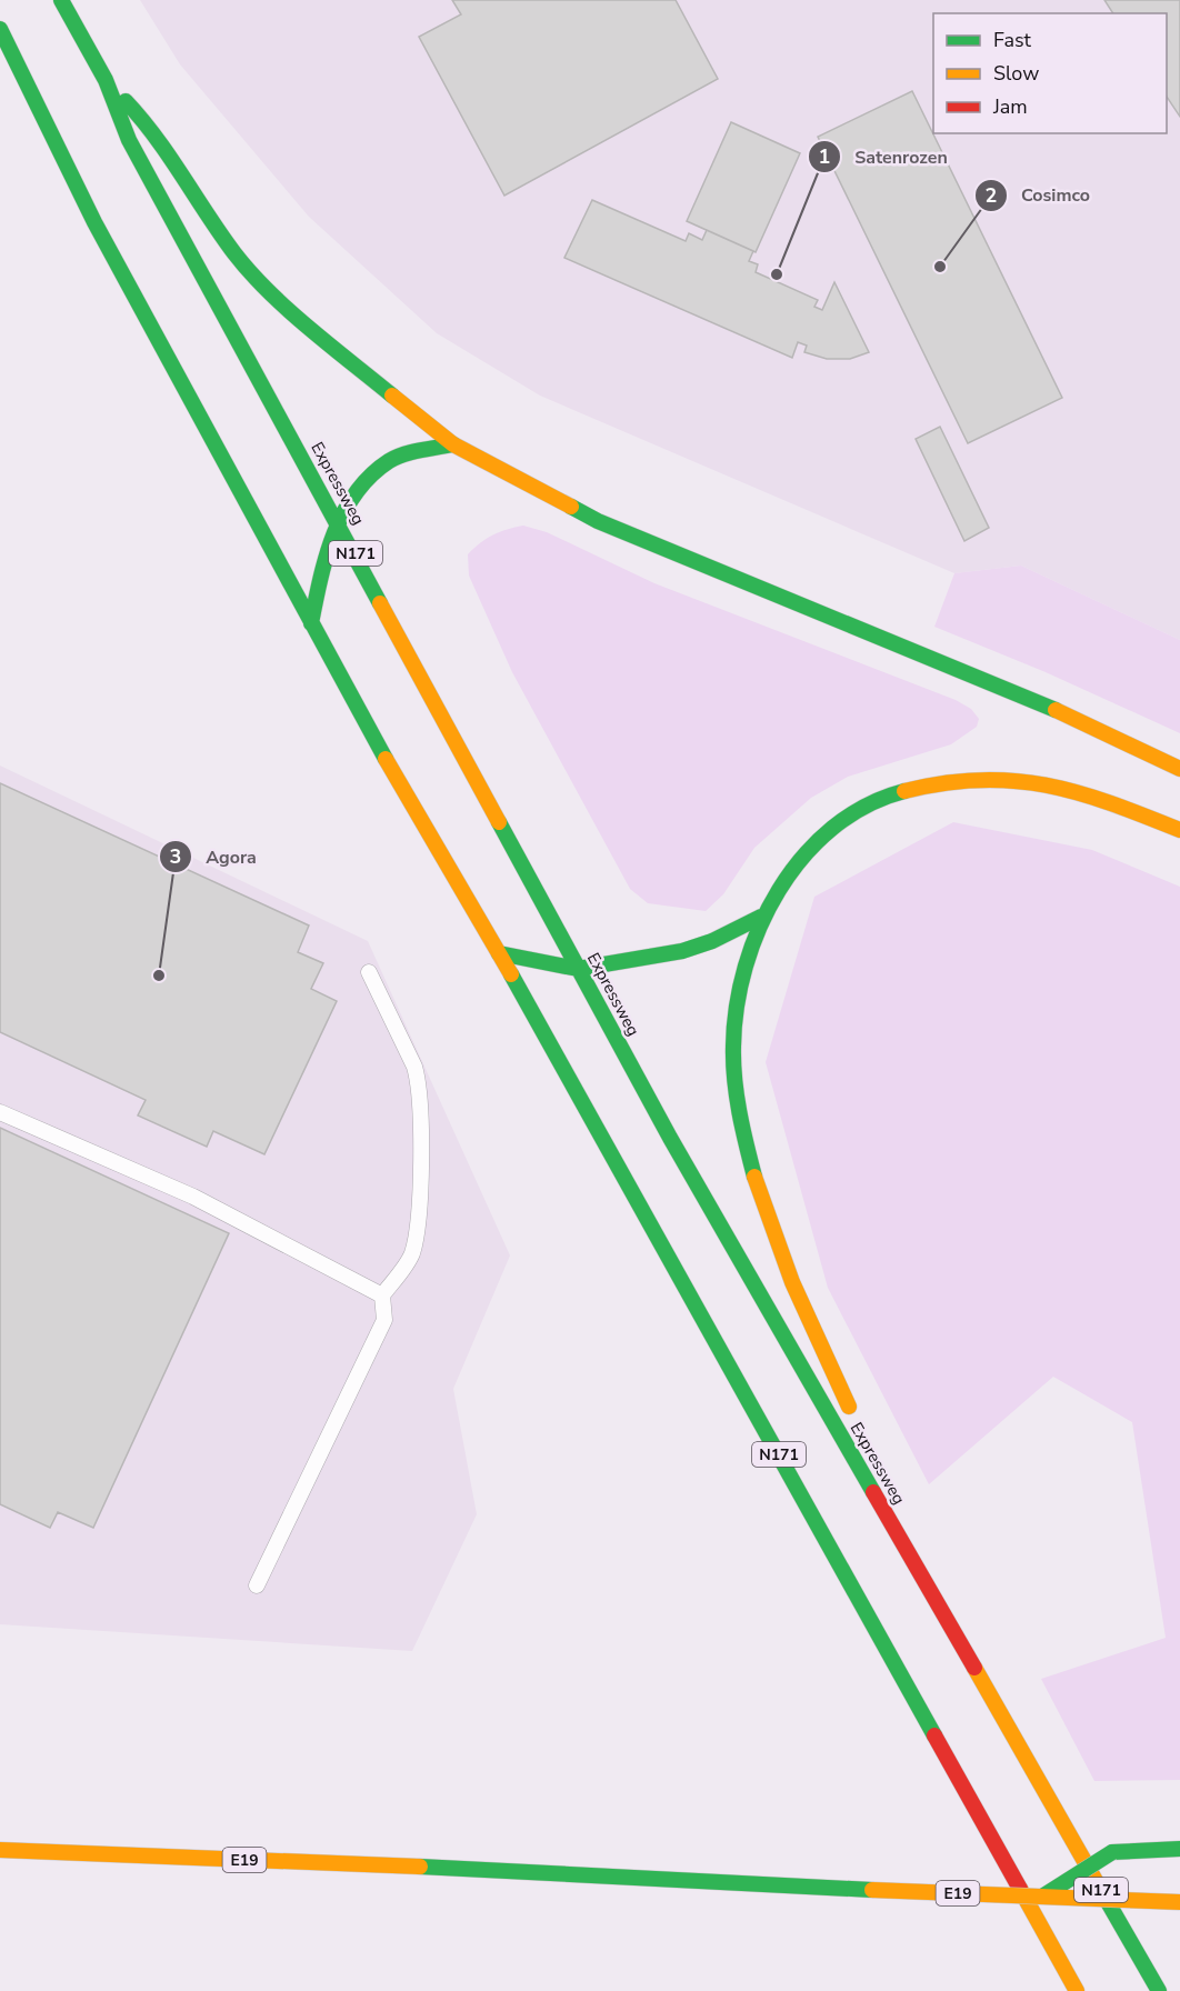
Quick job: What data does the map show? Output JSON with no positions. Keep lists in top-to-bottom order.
{
  "streets": {
    "highway": ["Expressweg", "N171", "E19"]
  },
  "places": ["Cosimco", "Satenrozen", "Agora"],
  "legend": ["Fast", "Slow", "Jam"]
}
